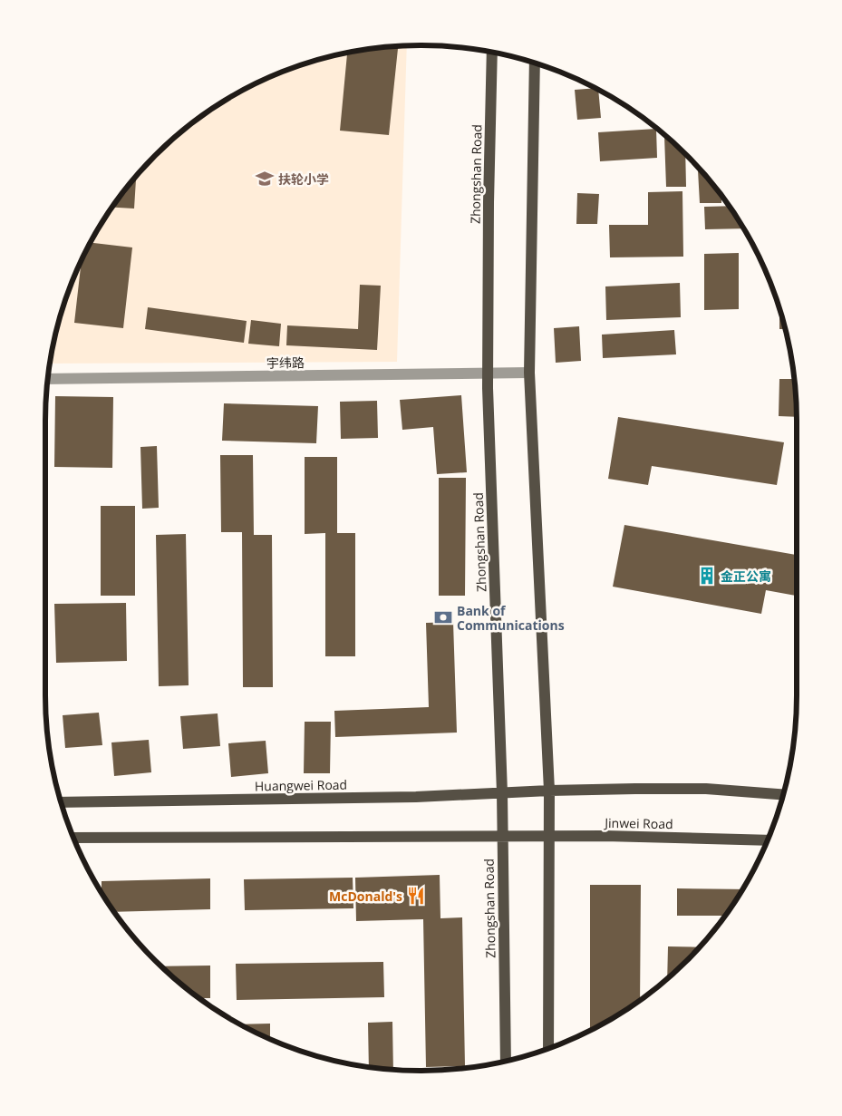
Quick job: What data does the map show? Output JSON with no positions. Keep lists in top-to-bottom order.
{
  "streets": {
    "main road": ["Zhongshan Road", "Huangwei Road", "Jinwei Road"],
    "street": ["宇纬路"]
  },
  "crossings": [
    ["Zhongshan Road", "宇纬路"],
    ["Zhongshan Road", "Huangwei Road"],
    ["Zhongshan Road", "Jinwei Road"]
  ],
  "places": {
    "school or university": ["扶轮小学"],
    "building": ["金正公寓"],
    "bank": ["Bank of Communications"],
    "restaurant": ["McDonald's"]
  }
}
